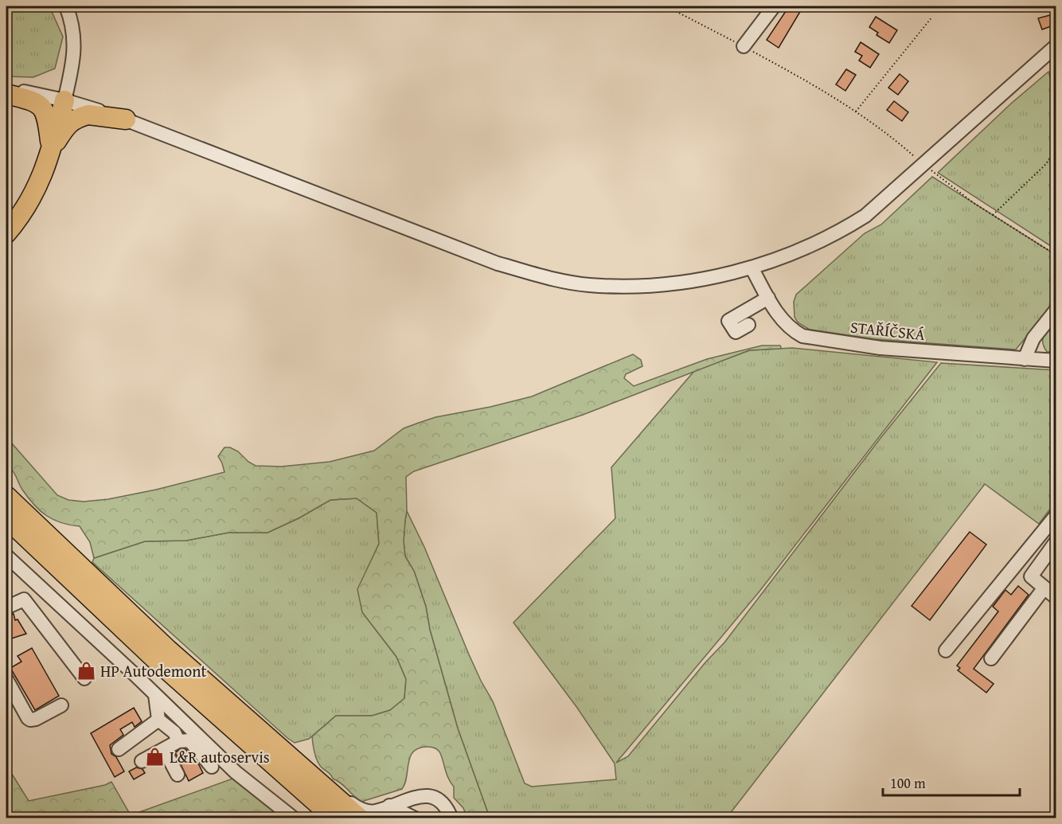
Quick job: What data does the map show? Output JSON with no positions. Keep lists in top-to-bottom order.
{
  "streets": {
    "street": ["STAŘÍČSKÁ"]
  },
  "places": {
    "shop": ["HP Autodemont", "L&R autoservis"]
  },
  "scale_bar": "100 m"
}
